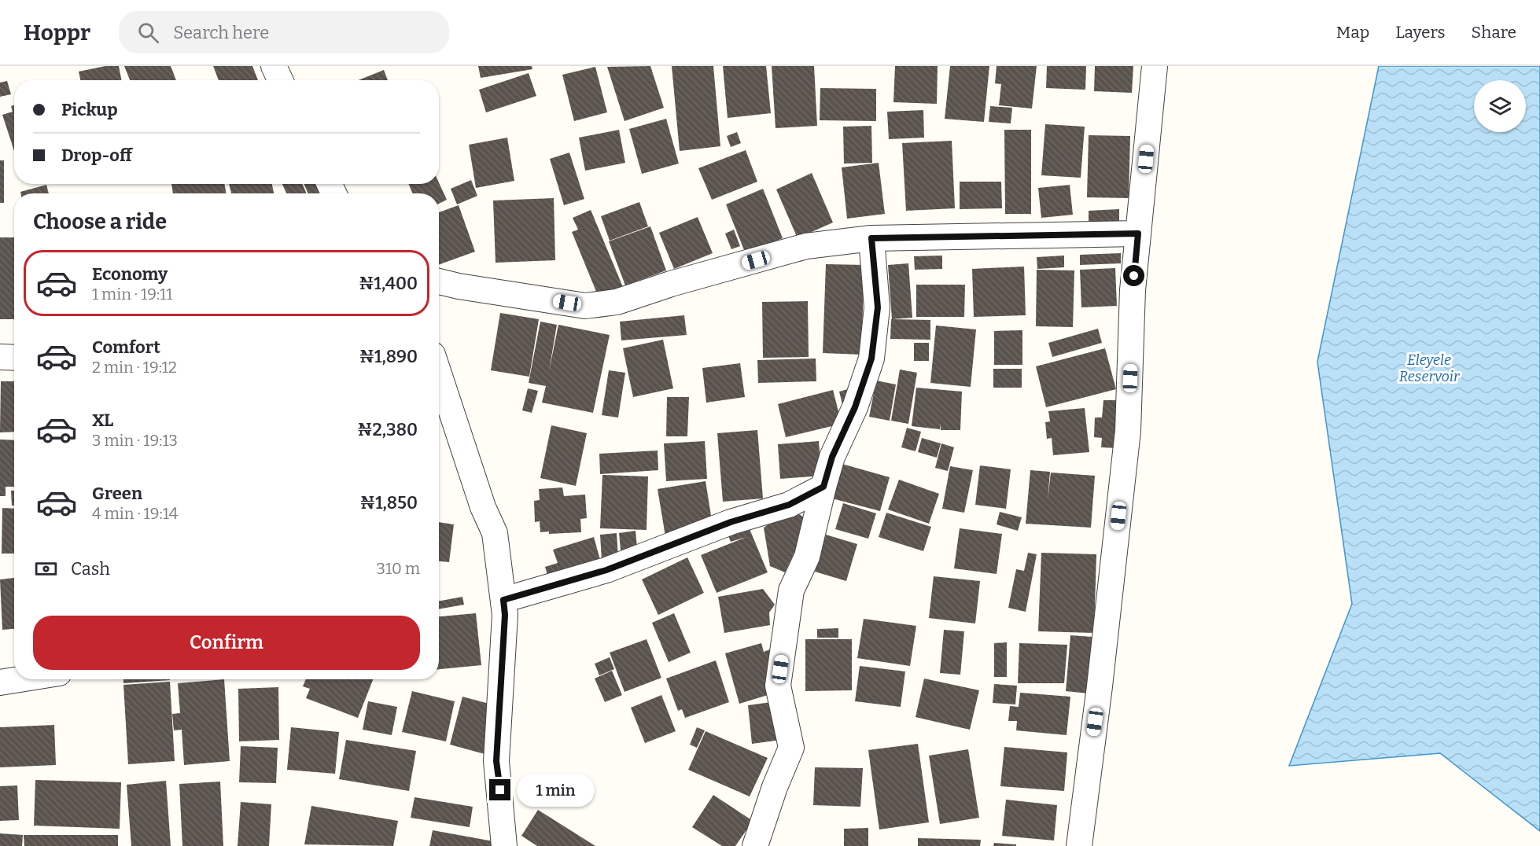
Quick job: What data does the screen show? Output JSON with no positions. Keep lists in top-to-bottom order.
{
  "water": ["Eleyele Reservoir"],
  "page": {
    "header": "Hoppr",
    "search": "Search here",
    "nav": ["Map", "Layers", "Share"],
    "banner": ["Pickup", "Drop-off"],
    "heading": "Choose a ride",
    "list": [
      {
        "name": "Economy",
        "note": "1 min · 19:11",
        "value": "₦1,400"
      },
      {
        "name": "Comfort",
        "note": "2 min · 19:12",
        "value": "₦1,890"
      },
      {
        "name": "XL",
        "note": "3 min · 19:13",
        "value": "₦2,380"
      },
      {
        "name": "Green",
        "note": "4 min · 19:14",
        "value": "₦1,850"
      }
    ],
    "pay": ["Cash", "310 m"],
    "buttons": "Confirm",
    "bubble": "1 min"
  }
}
